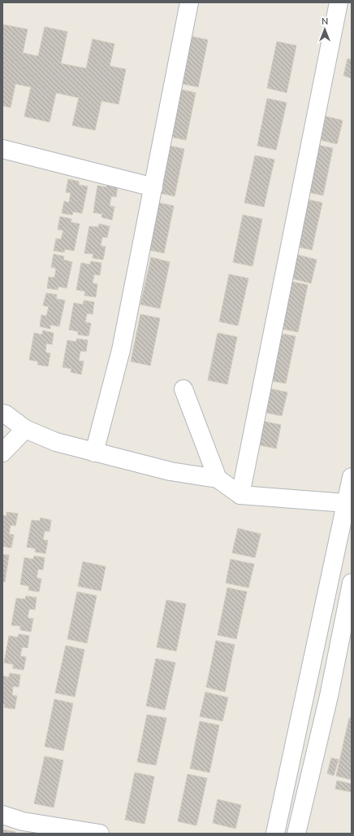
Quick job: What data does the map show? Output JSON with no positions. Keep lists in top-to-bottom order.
{
  "north": "top"
}
